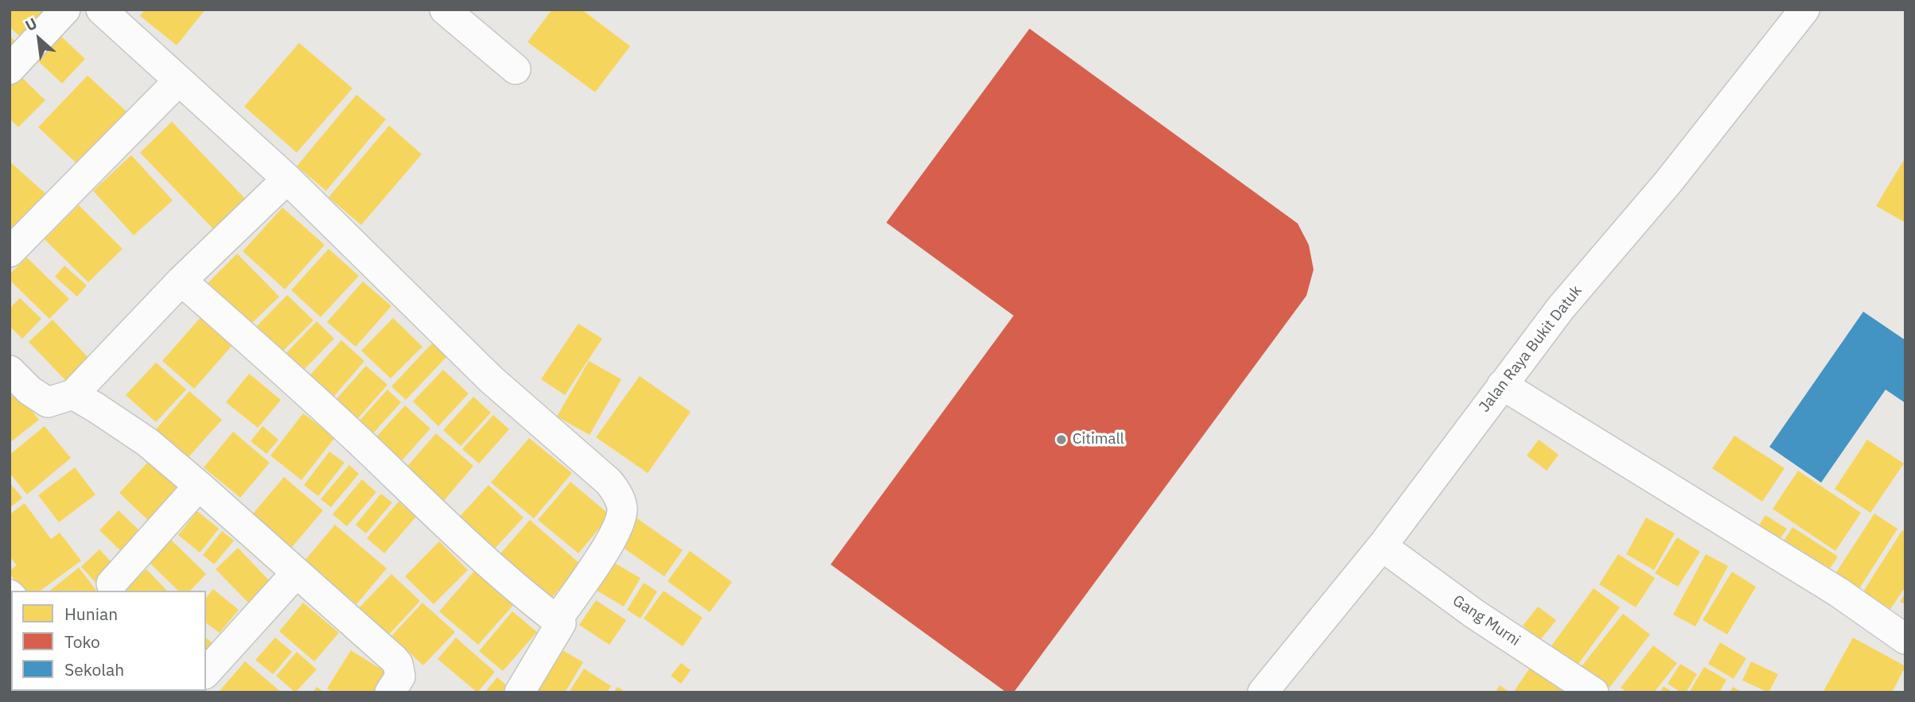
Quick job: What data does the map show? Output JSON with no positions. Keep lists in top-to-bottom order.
{
  "streets": {
    "street": ["Jalan Raya Bukit Datuk", "Gang Murni"]
  },
  "crossings": [
    ["Jalan Raya Bukit Datuk", "Gang Murni"]
  ],
  "places": ["Citimall"],
  "legend": ["Hunian", "Toko", "Sekolah"],
  "north": "top left"
}
